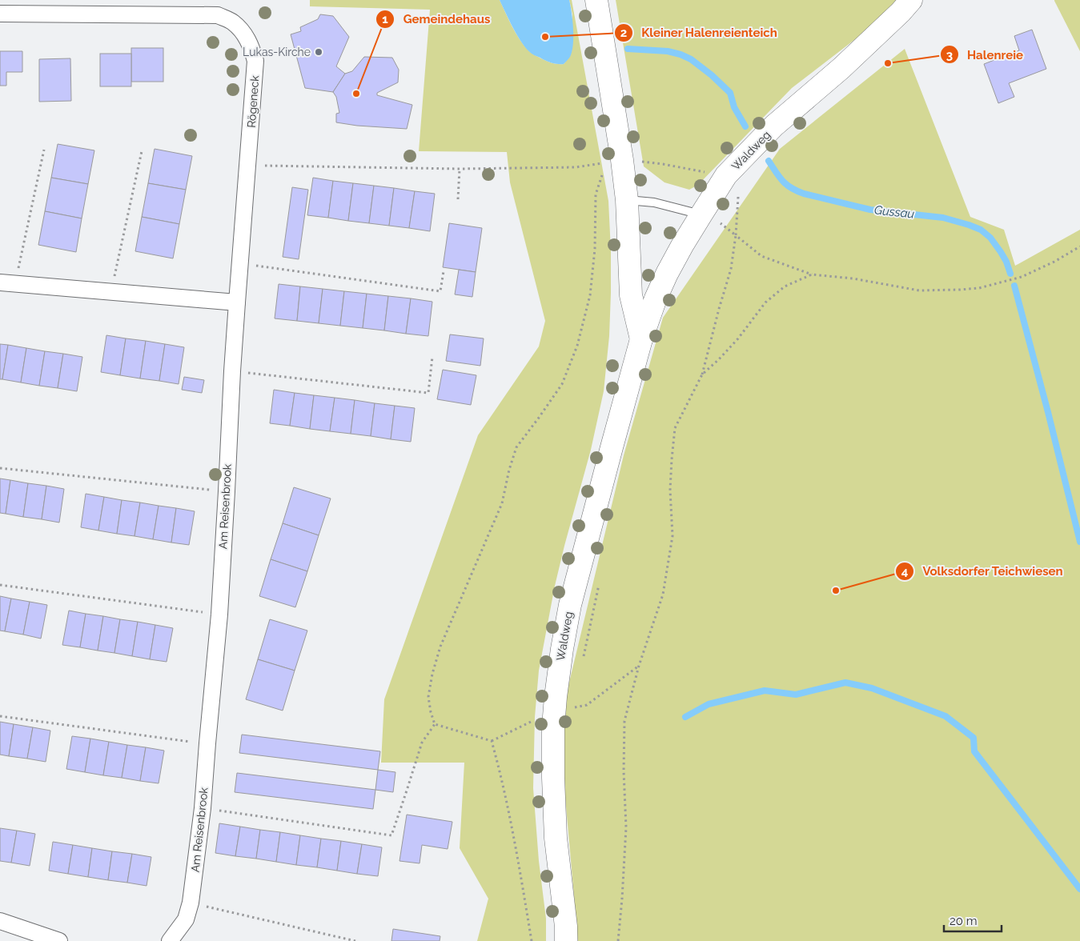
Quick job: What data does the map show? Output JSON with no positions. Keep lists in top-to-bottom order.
{
  "streets": {
    "main road": ["Waldweg"],
    "street": ["Rögeneck", "Am Reisenbrook"]
  },
  "crossings": [
    ["Rögeneck", "Am Reisenbrook"]
  ],
  "water": ["Gussau"],
  "places": [
    "Kleiner Halenreienteich",
    "Lukas-Kirche",
    "Halenreie",
    "Gemeindehaus",
    "Volksdorfer Teichwiesen"
  ],
  "scale_bar": "20 m"
}
